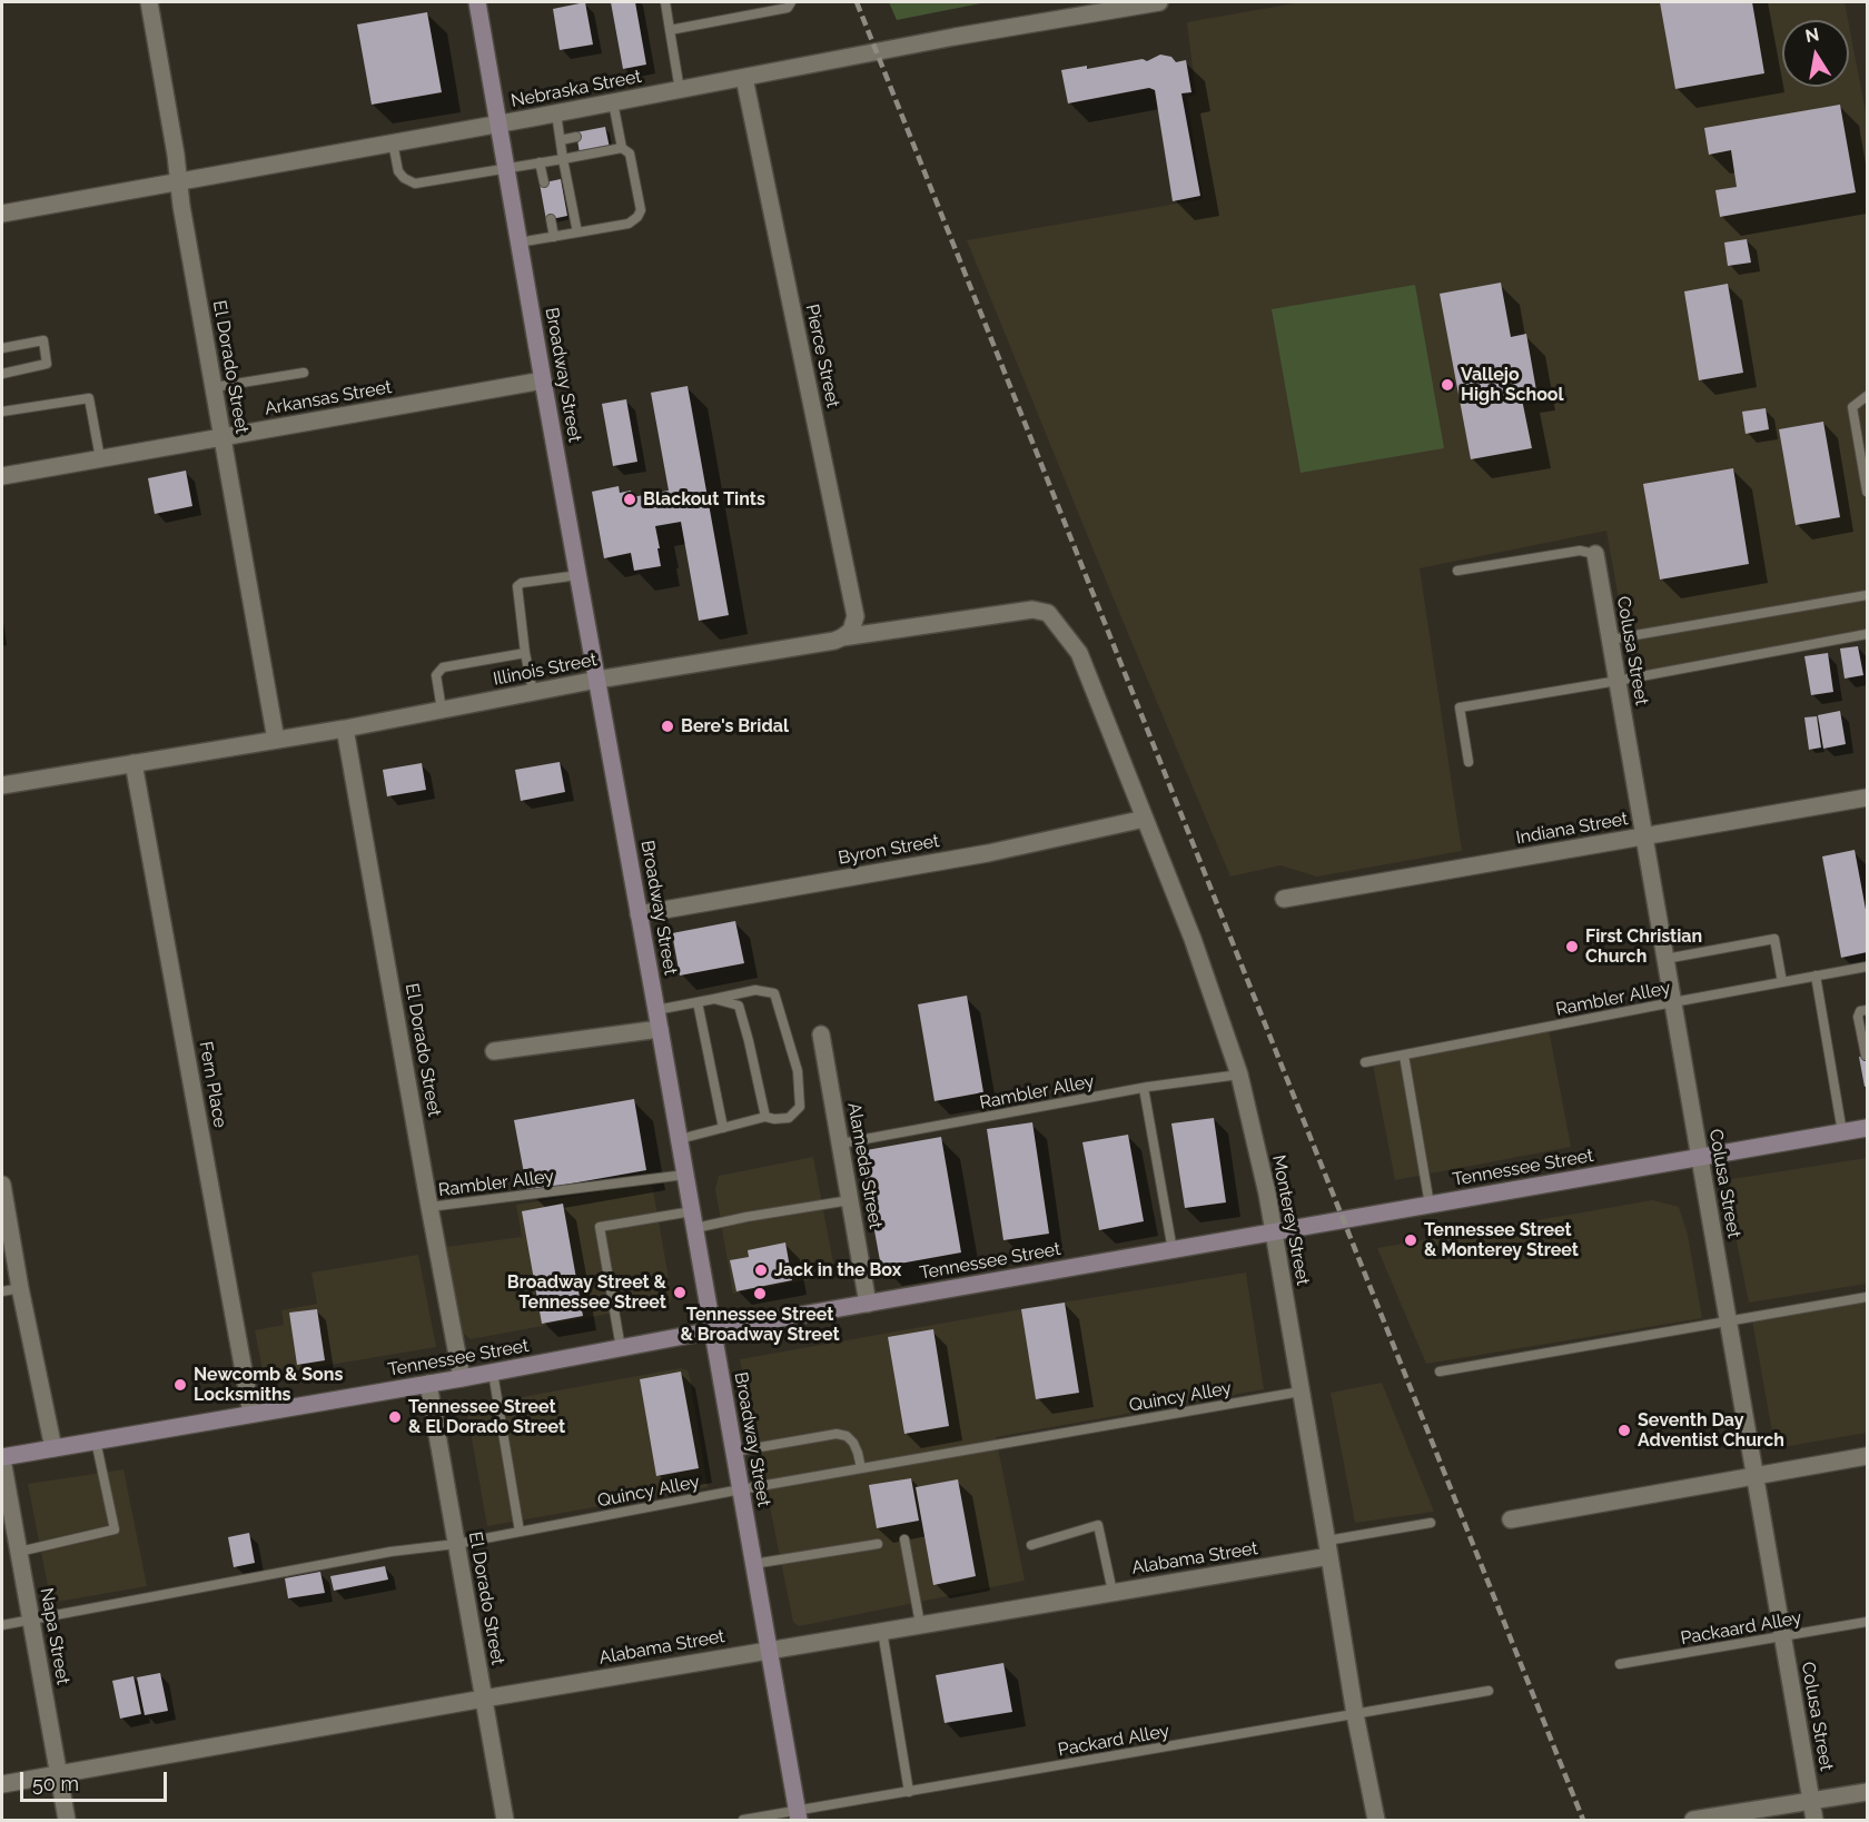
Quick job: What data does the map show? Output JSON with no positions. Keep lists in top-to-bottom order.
{
  "streets": {
    "main road": ["Broadway Street", "Tennessee Street"],
    "street": [
      "Nebraska Street",
      "Pierce Street",
      "El Dorado Street",
      "Arkansas Street",
      "Colusa Street",
      "Illinois Street",
      "Indiana Street",
      "Byron Street",
      "Fern Place",
      "Alameda Street",
      "Monterey Street",
      "Alabama Street",
      "Napa Street"
    ],
    "lane": [
      "Rambler Alley",
      "Quincy Alley",
      "Packaard Alley",
      "Packard Alley"
    ]
  },
  "crossings": [
    ["Nebraska Street", "Pierce Street"],
    ["Nebraska Street", "El Dorado Street"],
    ["Nebraska Street", "Broadway Street"],
    ["Pierce Street", "Illinois Street"],
    ["El Dorado Street", "Arkansas Street"],
    ["El Dorado Street", "Illinois Street"],
    ["El Dorado Street", "Rambler Alley"],
    ["El Dorado Street", "Tennessee Street"],
    ["El Dorado Street", "Quincy Alley"],
    ["El Dorado Street", "Alabama Street"],
    ["Broadway Street", "Arkansas Street"],
    ["Broadway Street", "Illinois Street"],
    ["Broadway Street", "Byron Street"],
    ["Broadway Street", "Rambler Alley"],
    ["Broadway Street", "Tennessee Street"],
    ["Broadway Street", "Quincy Alley"],
    ["Broadway Street", "Alabama Street"],
    ["Broadway Street", "Packard Alley"],
    ["Colusa Street", "Indiana Street"],
    ["Colusa Street", "Rambler Alley"],
    ["Colusa Street", "Tennessee Street"],
    ["Colusa Street", "Packaard Alley"],
    ["Illinois Street", "Fern Place"],
    ["Illinois Street", "Monterey Street"],
    ["Byron Street", "Monterey Street"],
    ["Rambler Alley", "Alameda Street"],
    ["Rambler Alley", "Monterey Street"],
    ["Fern Place", "Tennessee Street"],
    ["Alameda Street", "Tennessee Street"],
    ["Tennessee Street", "Monterey Street"],
    ["Tennessee Street", "Napa Street"],
    ["Monterey Street", "Quincy Alley"],
    ["Monterey Street", "Alabama Street"],
    ["Monterey Street", "Packard Alley"],
    ["Quincy Alley", "Napa Street"],
    ["Alabama Street", "Napa Street"]
  ],
  "places": [
    "Vallejo High School",
    "Blackout Tints",
    "Bere's Bridal",
    "First Christian Church",
    "Tennessee Street & Monterey Street",
    "Jack in the Box",
    "Broadway Street & Tennessee Street",
    "Tennessee Street & Broadway Street",
    "Newcomb & Sons Locksmiths",
    "Tennessee Street & El Dorado Street",
    "Seventh Day Adventist Church"
  ],
  "scale_bar": "50 m",
  "north": "top"
}
